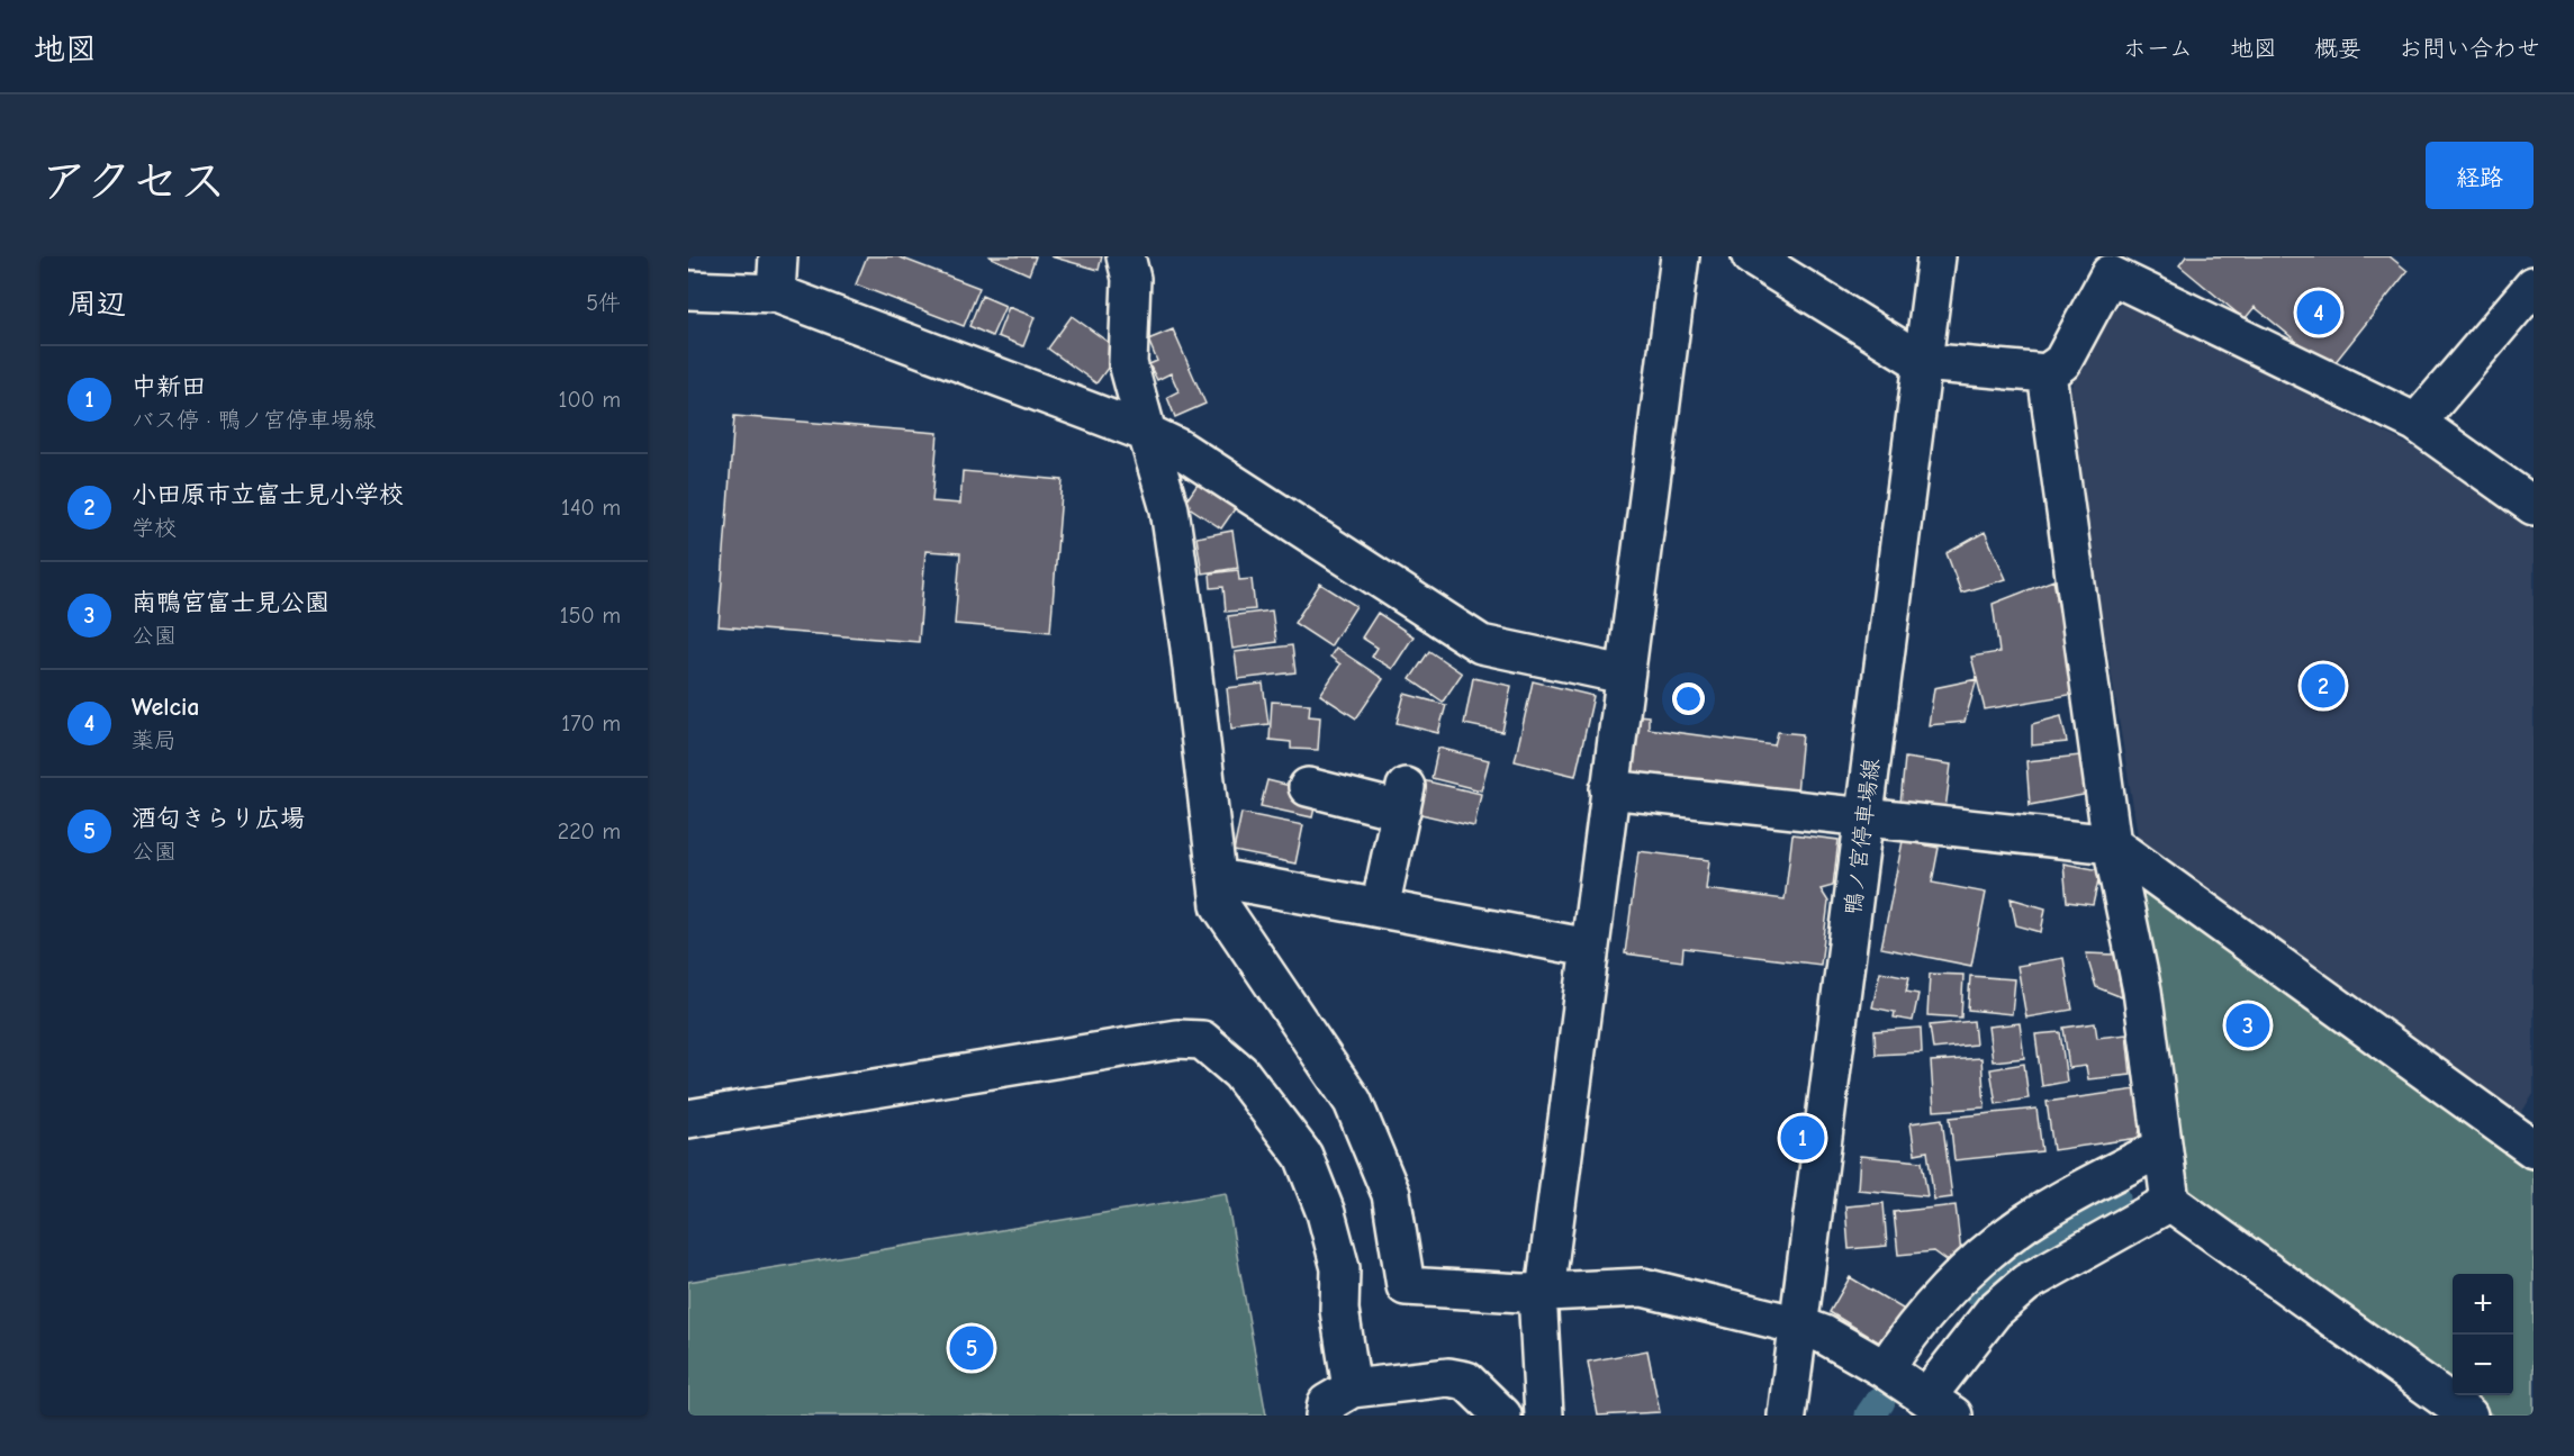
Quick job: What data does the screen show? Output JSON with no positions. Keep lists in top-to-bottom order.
{
  "streets": {
    "street": ["鴨ノ宮停車場線"]
  },
  "page": {
    "header": "地図",
    "nav": [
      "ホーム",
      "地図",
      "概要",
      "お問い合わせ"
    ],
    "title": "アクセス",
    "buttons": "経路",
    "heading": ["周辺", "5件"],
    "pins": [
      "4",
      "2",
      "3",
      "1",
      "5"
    ],
    "list": [
      {
        "mark": "1",
        "name": "中新田",
        "note": "バス停 · 鴨ノ宮停車場線",
        "value": "100 m"
      },
      {
        "mark": "2",
        "name": "小田原市立富士見小学校",
        "note": "学校",
        "value": "140 m"
      },
      {
        "mark": "3",
        "name": "南鴨宮富士見公園",
        "note": "公園",
        "value": "150 m"
      },
      {
        "mark": "4",
        "name": "Welcia",
        "note": "薬局",
        "value": "170 m"
      },
      {
        "mark": "5",
        "name": "酒匂きらり広場",
        "note": "公園",
        "value": "220 m"
      }
    ],
    "map_buttons": ["+", "−"]
  }
}
